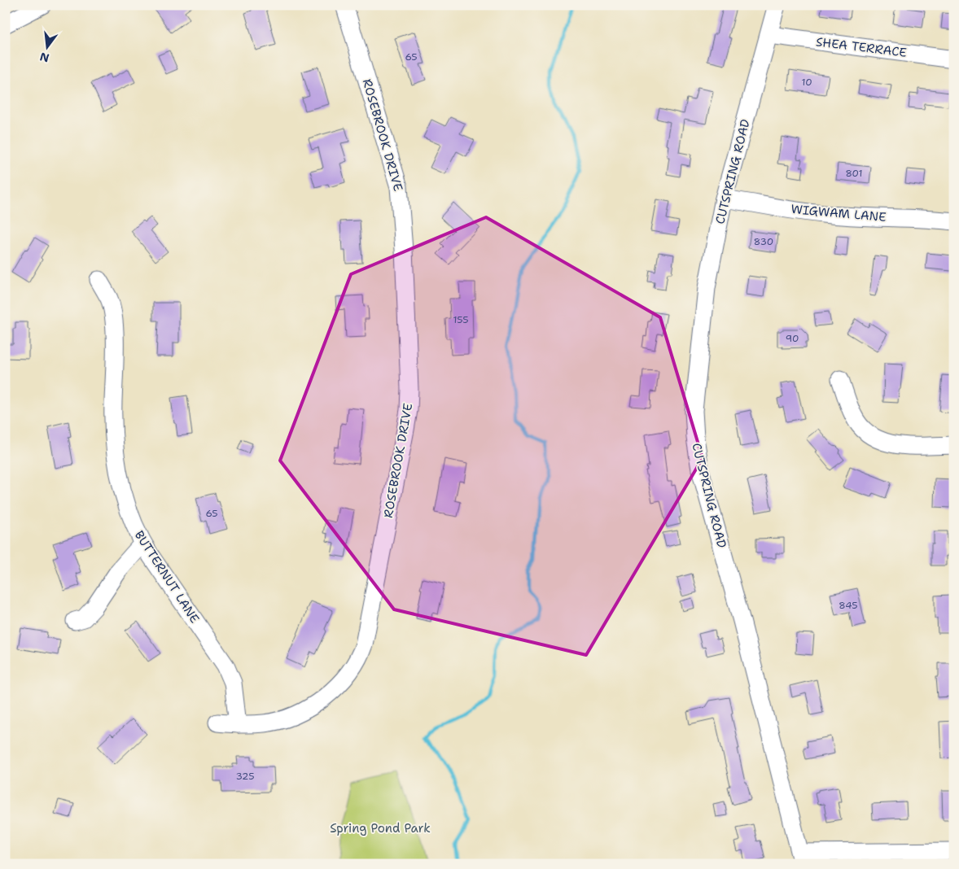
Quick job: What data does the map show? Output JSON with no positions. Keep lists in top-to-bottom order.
{
  "streets": {
    "street": [
      "SHEA TERRACE",
      "ROSEBROOK DRIVE",
      "CUTSPRING ROAD",
      "WIGWAM LANE",
      "BUTTERNUT LANE"
    ]
  },
  "crossings": [
    ["SHEA TERRACE", "CUTSPRING ROAD"],
    ["ROSEBROOK DRIVE", "BUTTERNUT LANE"],
    ["CUTSPRING ROAD", "WIGWAM LANE"]
  ],
  "parks": ["Spring Pond Park"],
  "house_numbers": [
    "65",
    "10",
    "801",
    "830",
    "155",
    "90",
    "65",
    "845",
    "325"
  ],
  "north": "bottom"
}
